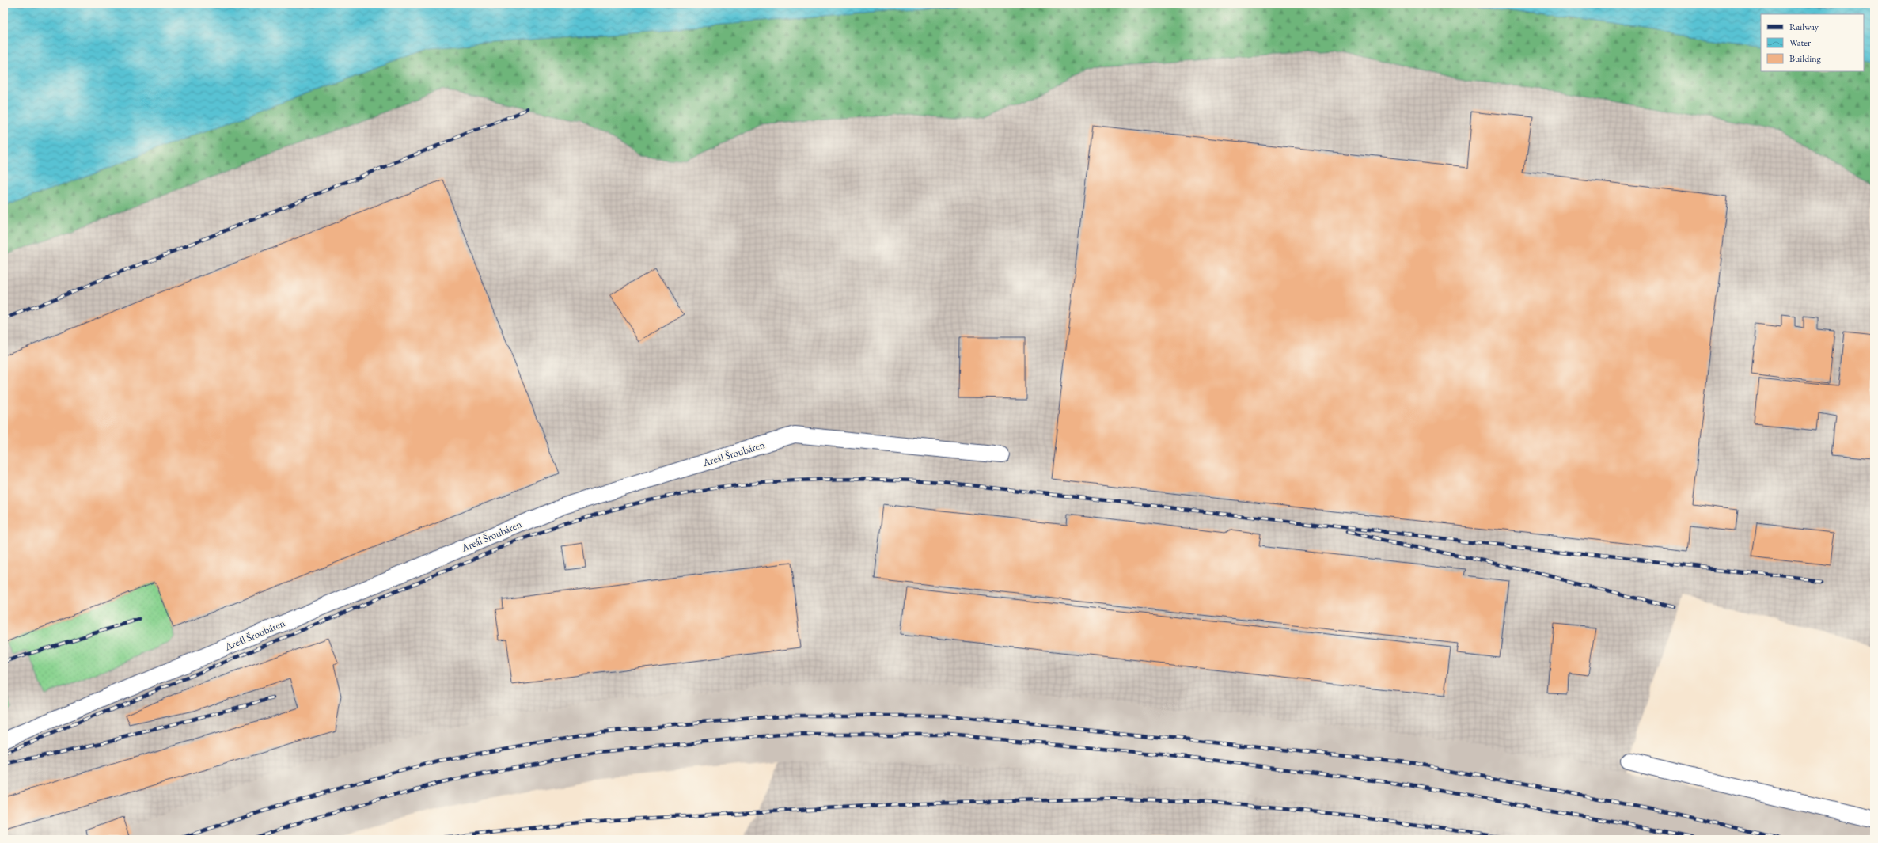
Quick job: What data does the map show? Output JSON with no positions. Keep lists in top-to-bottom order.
{
  "streets": {
    "lane": ["Areál Šroubáren"]
  },
  "legend": ["Railway", "Water", "Building"]
}
